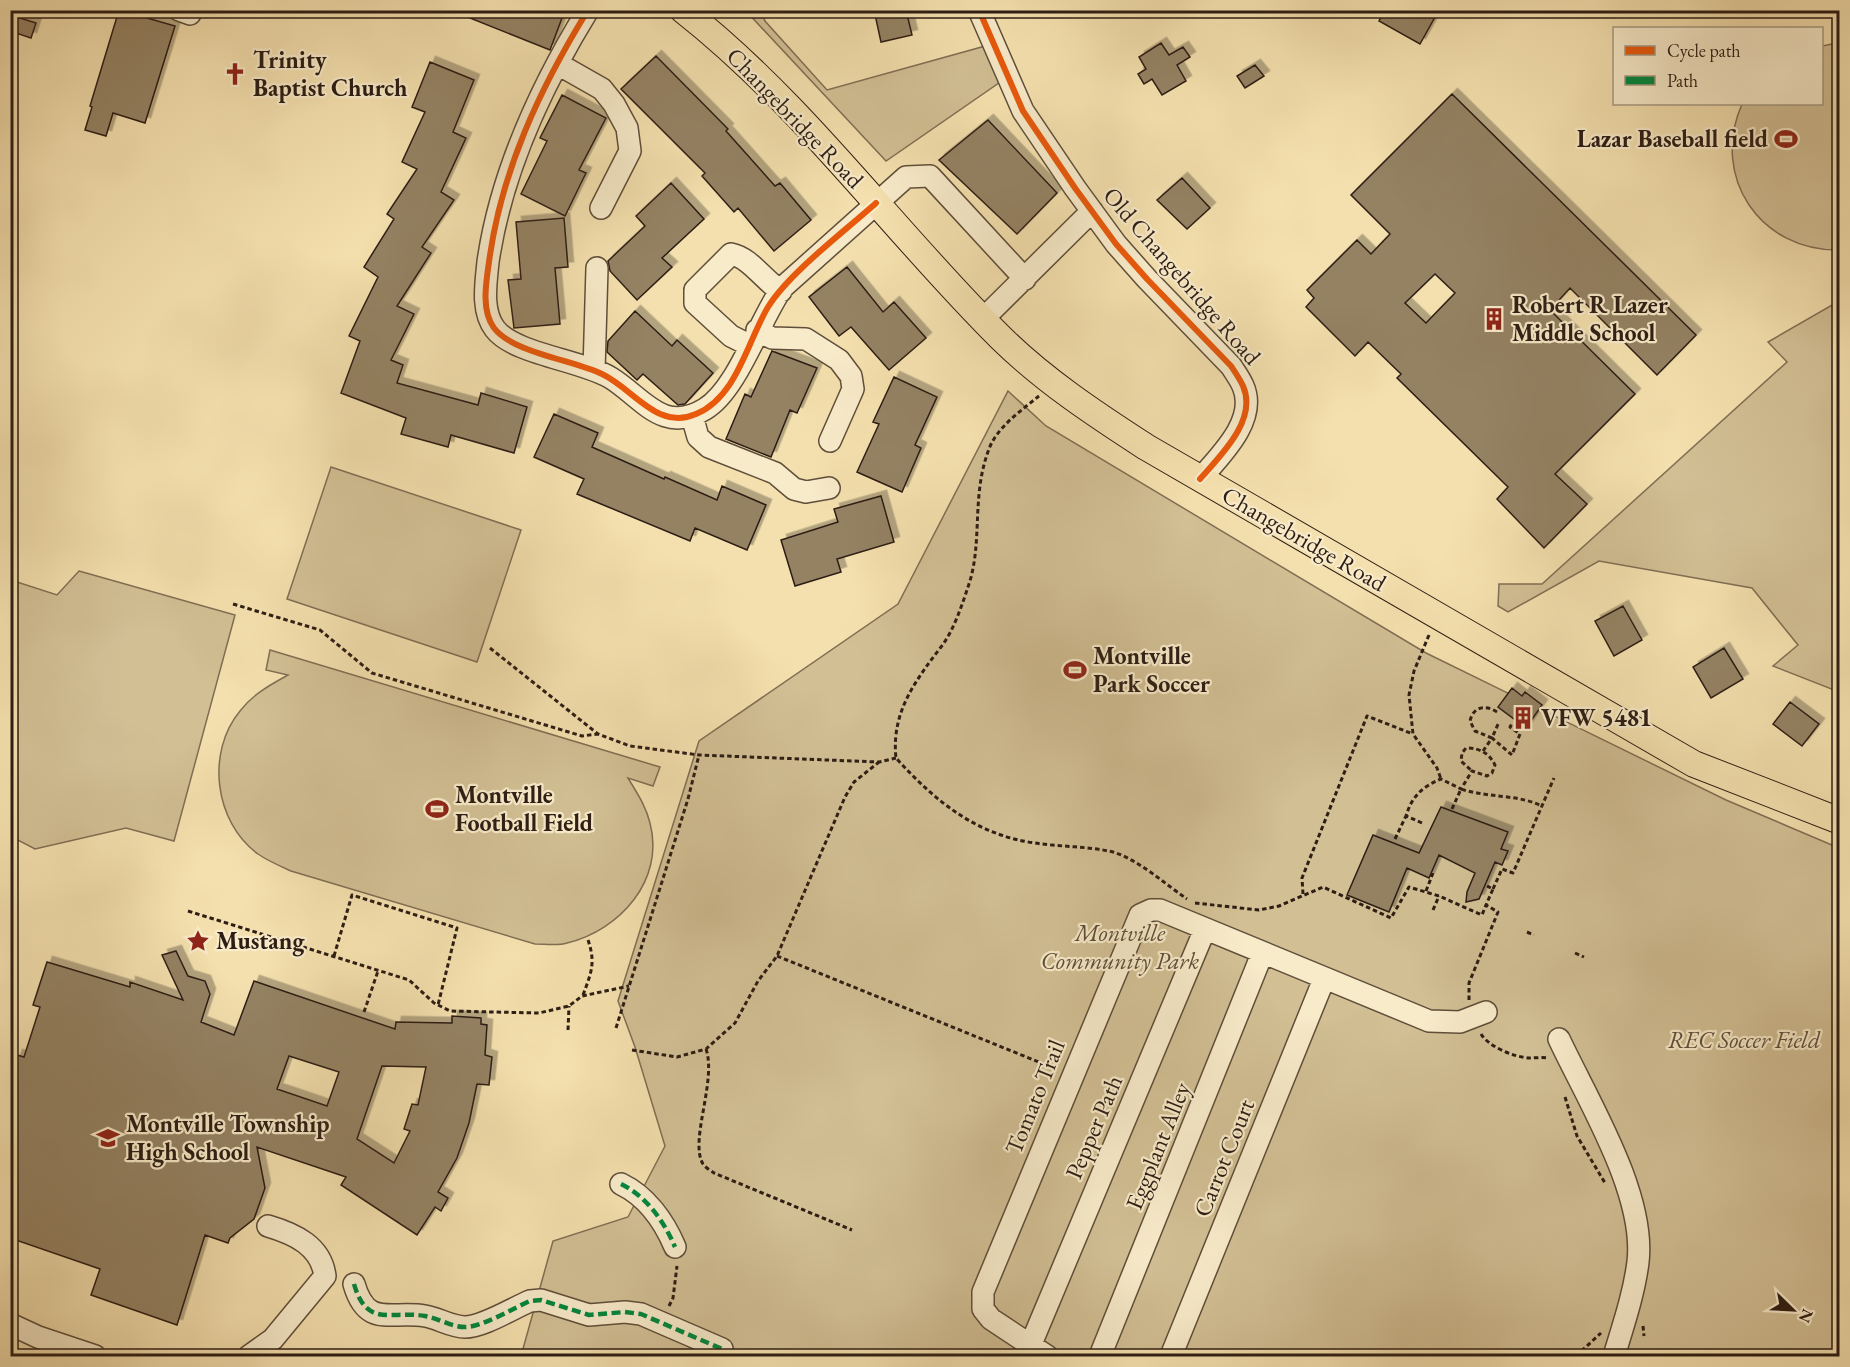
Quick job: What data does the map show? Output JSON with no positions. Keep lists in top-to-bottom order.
{
  "streets": {
    "main road": ["Changebridge Road"],
    "street": [
      "Old Changebridge Road",
      "Tomato Trail",
      "Pepper Path",
      "Eggplant Alley",
      "Carrot Court"
    ]
  },
  "crossings": [
    ["Changebridge Road", "Old Changebridge Road"],
    ["Tomato Trail", "Pepper Path"]
  ],
  "parks": ["Montville Community Park", "REC Soccer Field"],
  "places": {
    "church": ["Trinity Baptist Church"],
    "sports": ["Lazar Baseball field", "Montville Park Soccer", "Montville Football Field"],
    "building": ["Robert R Lazer Middle School", "VFW 5481"],
    "place": ["Mustang"],
    "school or university": ["Montville Township High School"]
  },
  "legend": ["Cycle path", "Path"],
  "north": "bottom right"
}
